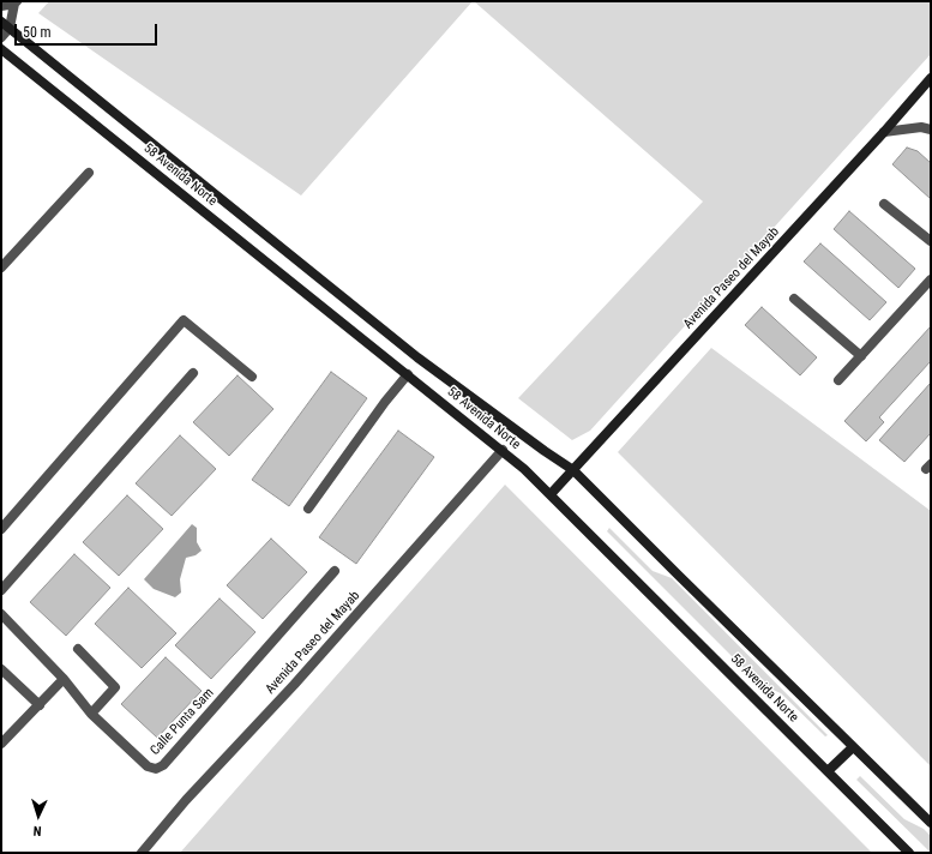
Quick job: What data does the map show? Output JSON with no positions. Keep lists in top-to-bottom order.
{
  "streets": {
    "main road": ["58 Avenida Norte", "Avenida Paseo del Mayab"],
    "street": ["Calle Punta Sam"]
  },
  "crossings": [
    ["58 Avenida Norte", "Avenida Paseo del Mayab"]
  ],
  "scale_bar": "50 m",
  "north": "bottom"
}
